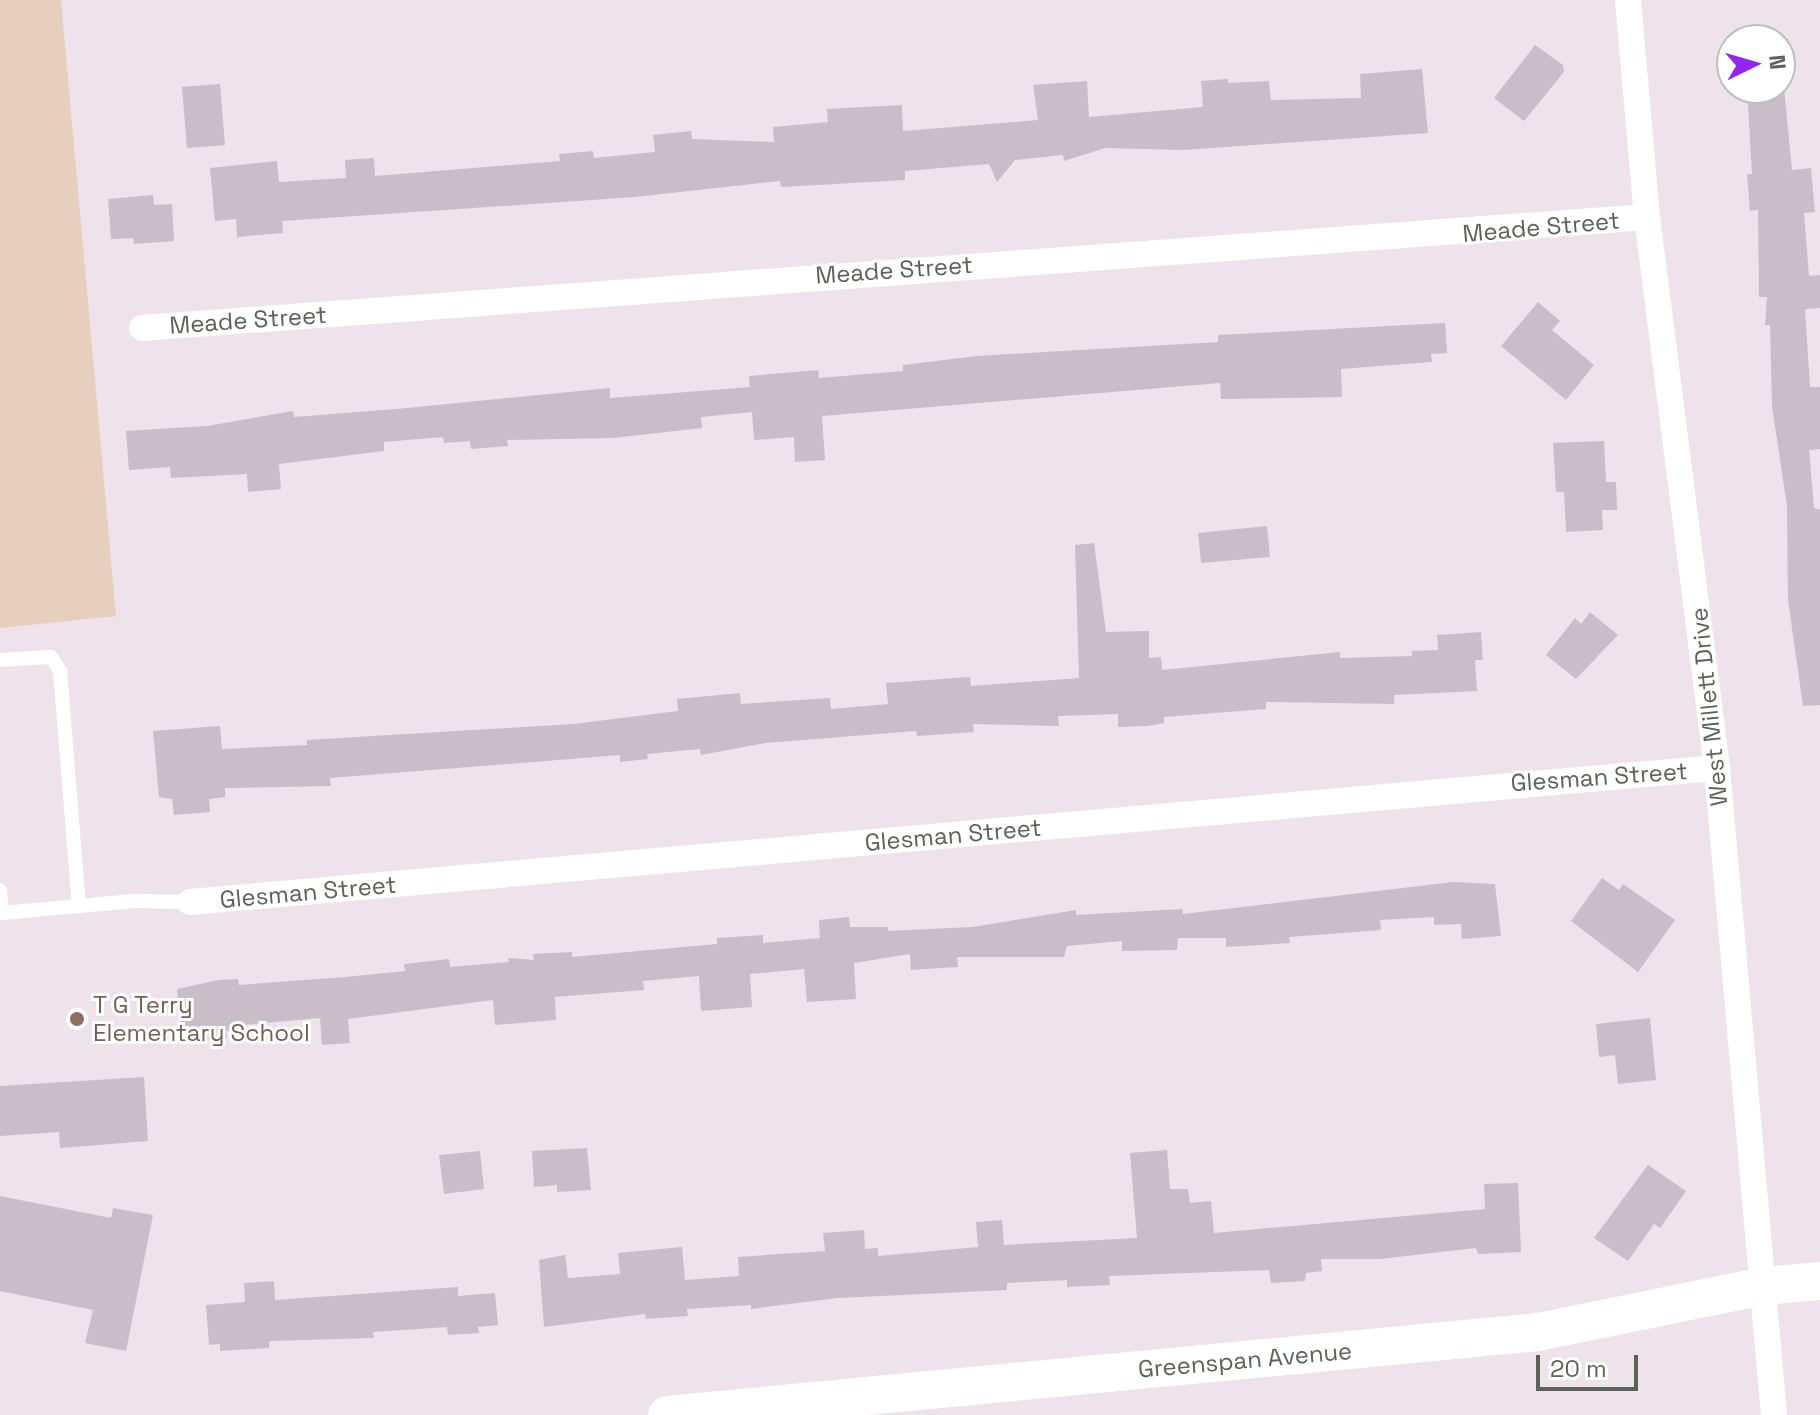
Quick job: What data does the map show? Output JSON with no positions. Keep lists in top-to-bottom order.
{
  "streets": {
    "street": [
      "Meade Street",
      "West Millett Drive",
      "Glesman Street",
      "Greenspan Avenue"
    ]
  },
  "crossings": [
    ["Meade Street", "West Millett Drive"],
    ["West Millett Drive", "Glesman Street"],
    ["West Millett Drive", "Greenspan Avenue"]
  ],
  "places": ["T G Terry Elementary School"],
  "scale_bar": "20 m",
  "north": "right"
}
